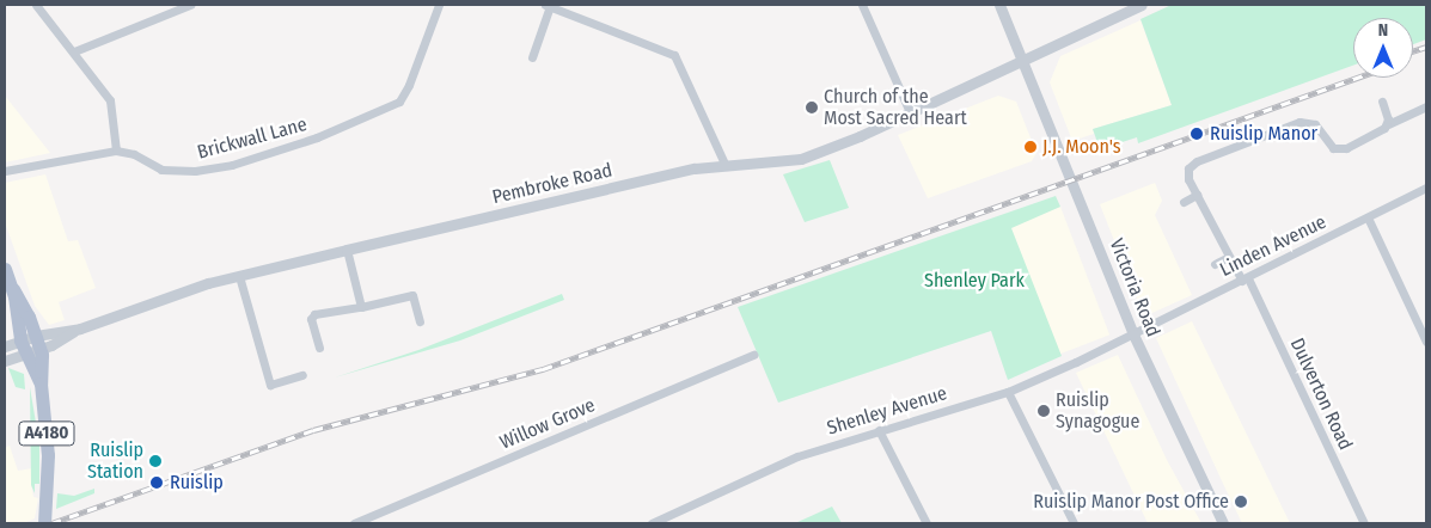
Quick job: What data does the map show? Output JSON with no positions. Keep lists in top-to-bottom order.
{
  "streets": {
    "main road": ["A4180"],
    "street": [
      "Brickwall Lane",
      "Pembroke Road",
      "Linden Avenue",
      "Victoria Road",
      "Dulverton Road",
      "Shenley Avenue",
      "Willow Grove"
    ]
  },
  "crossings": [
    ["Pembroke Road", "Victoria Road"],
    ["Pembroke Road", "A4180"],
    ["Linden Avenue", "Victoria Road"],
    ["Linden Avenue", "Dulverton Road"],
    ["Linden Avenue", "Shenley Avenue"],
    ["Victoria Road", "Shenley Avenue"]
  ],
  "parks": ["Shenley Park"],
  "places": [
    "Church of the Most Sacred Heart",
    "Ruislip Manor",
    "J.J. Moon's",
    "Ruislip Synagogue",
    "Ruislip Station",
    "Ruislip",
    "Ruislip Manor Post Office"
  ],
  "north": "top"
}
